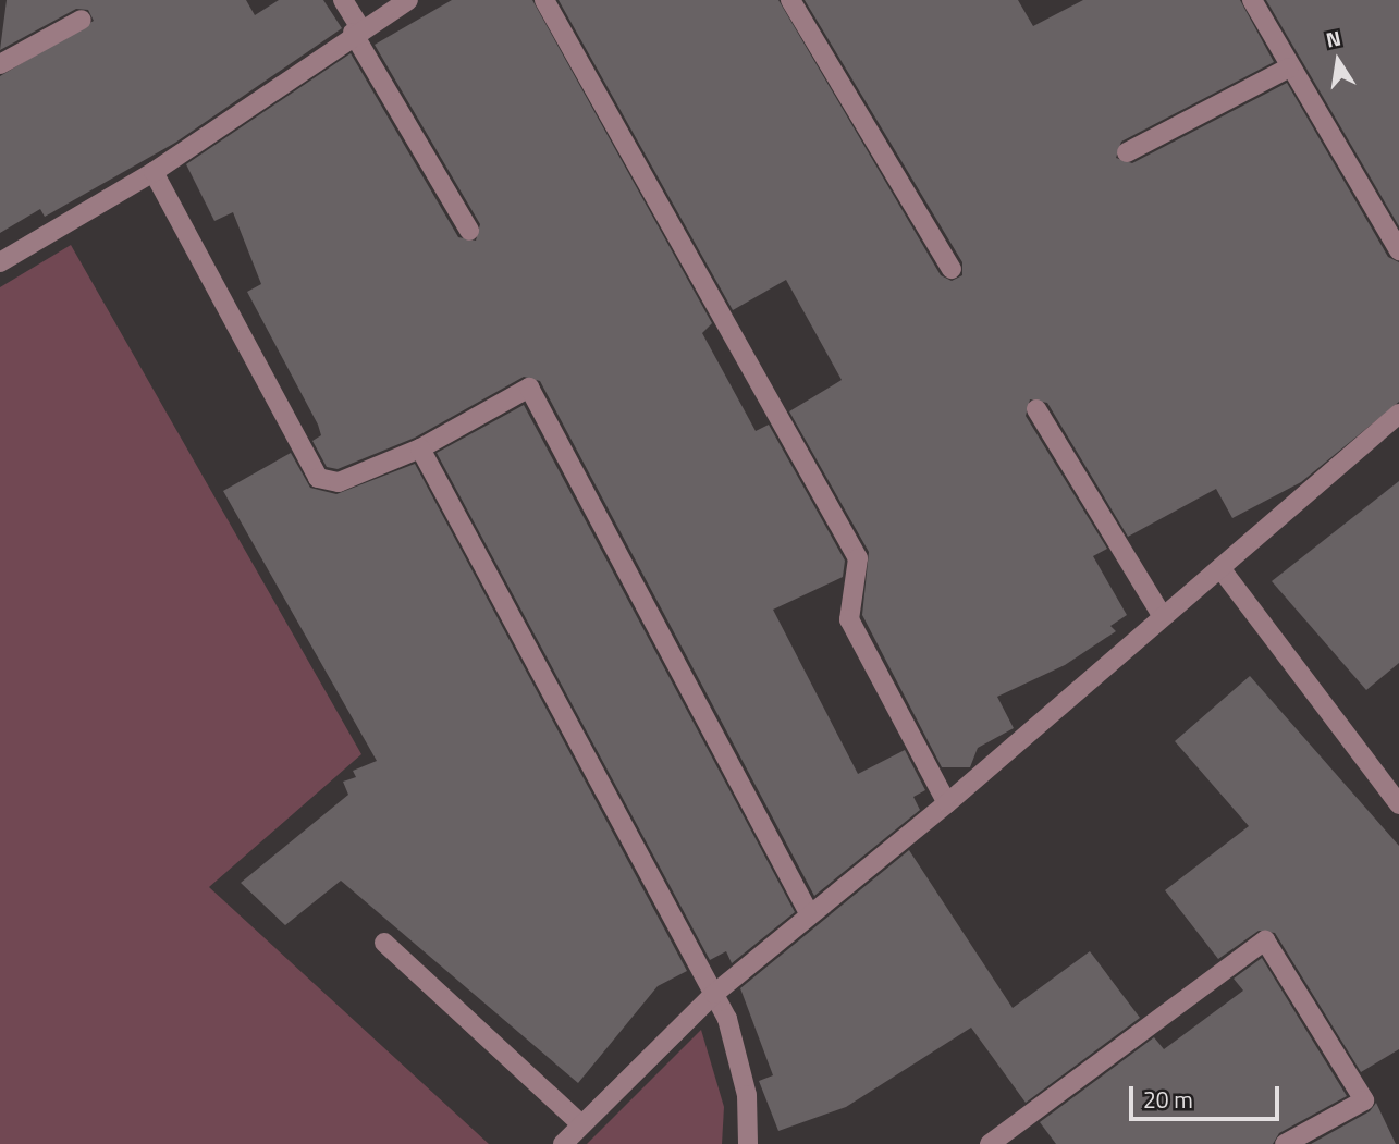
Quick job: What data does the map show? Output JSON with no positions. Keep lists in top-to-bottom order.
{
  "scale_bar": "20 m",
  "north": "top"
}
